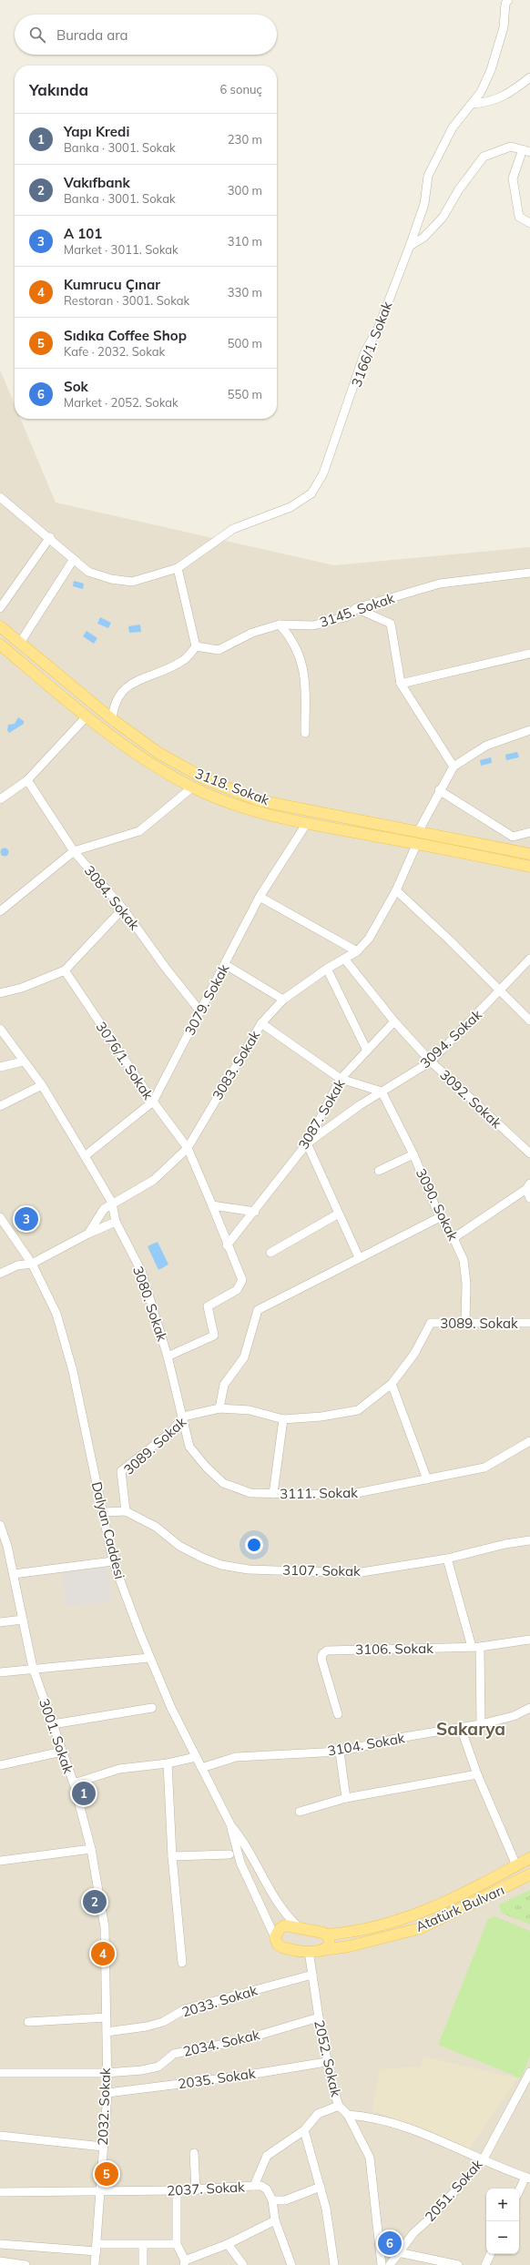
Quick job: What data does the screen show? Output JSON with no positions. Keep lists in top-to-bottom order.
{
  "streets": {
    "main road": ["3118. Sokak", "Atatürk Bulvarı"],
    "street": [
      "3166/1. Sokak",
      "3145. Sokak",
      "3084. Sokak",
      "3079. Sokak",
      "3094. Sokak",
      "3076/1. Sokak",
      "3083. Sokak",
      "3092. Sokak",
      "3087. Sokak",
      "3090. Sokak",
      "3080. Sokak",
      "3089. Sokak",
      "3111. Sokak",
      "Dalyan Caddesi",
      "3107. Sokak",
      "3106. Sokak",
      "3001. Sokak",
      "3104. Sokak",
      "2033. Sokak",
      "2034. Sokak",
      "2052. Sokak",
      "2035. Sokak",
      "2032. Sokak",
      "2037. Sokak",
      "2051. Sokak"
    ]
  },
  "crossings": [
    ["3118. Sokak", "3079. Sokak"],
    ["3118. Sokak", "3083. Sokak"],
    ["3084. Sokak", "3079. Sokak"],
    ["3079. Sokak", "3076/1. Sokak"],
    ["3094. Sokak", "3092. Sokak"],
    ["3094. Sokak", "3087. Sokak"],
    ["3094. Sokak", "3090. Sokak"],
    ["3076/1. Sokak", "3083. Sokak"],
    ["3076/1. Sokak", "3087. Sokak"],
    ["3076/1. Sokak", "3080. Sokak"],
    ["3083. Sokak", "3092. Sokak"],
    ["3083. Sokak", "3080. Sokak"],
    ["3083. Sokak", "Dalyan Caddesi"],
    ["3092. Sokak", "3087. Sokak"],
    ["3090. Sokak", "3089. Sokak"],
    ["3080. Sokak", "3089. Sokak"],
    ["3080. Sokak", "3111. Sokak"],
    ["3089. Sokak", "3111. Sokak"],
    ["3089. Sokak", "3107. Sokak"],
    ["Dalyan Caddesi", "3104. Sokak"],
    ["3001. Sokak", "2032. Sokak"],
    ["Atatürk Bulvarı", "2052. Sokak"],
    ["2033. Sokak", "2052. Sokak"],
    ["2033. Sokak", "2032. Sokak"],
    ["2034. Sokak", "2052. Sokak"],
    ["2034. Sokak", "2032. Sokak"],
    ["2052. Sokak", "2035. Sokak"],
    ["2052. Sokak", "2037. Sokak"],
    ["2035. Sokak", "2032. Sokak"],
    ["2032. Sokak", "2037. Sokak"]
  ],
  "districts": ["Sakarya"],
  "page": {
    "search": "Burada ara",
    "heading": ["Yakında", "6 sonuç"],
    "list": [
      {
        "mark": "1",
        "name": "Yapı Kredi",
        "note": "Banka · 3001. Sokak",
        "value": "230 m"
      },
      {
        "mark": "2",
        "name": "Vakıfbank",
        "note": "Banka · 3001. Sokak",
        "value": "300 m"
      },
      {
        "mark": "3",
        "name": "A 101",
        "note": "Market · 3011. Sokak",
        "value": "310 m"
      },
      {
        "mark": "4",
        "name": "Kumrucu Çınar",
        "note": "Restoran · 3001. Sokak",
        "value": "330 m"
      },
      {
        "mark": "5",
        "name": "Sıdıka Coffee Shop",
        "note": "Kafe · 2032. Sokak",
        "value": "500 m"
      },
      {
        "mark": "6",
        "name": "Sok",
        "note": "Market · 2052. Sokak",
        "value": "550 m"
      }
    ],
    "pins": [
      "3",
      "1",
      "2",
      "4",
      "5",
      "6"
    ],
    "map_buttons": ["+", "−"]
  }
}
